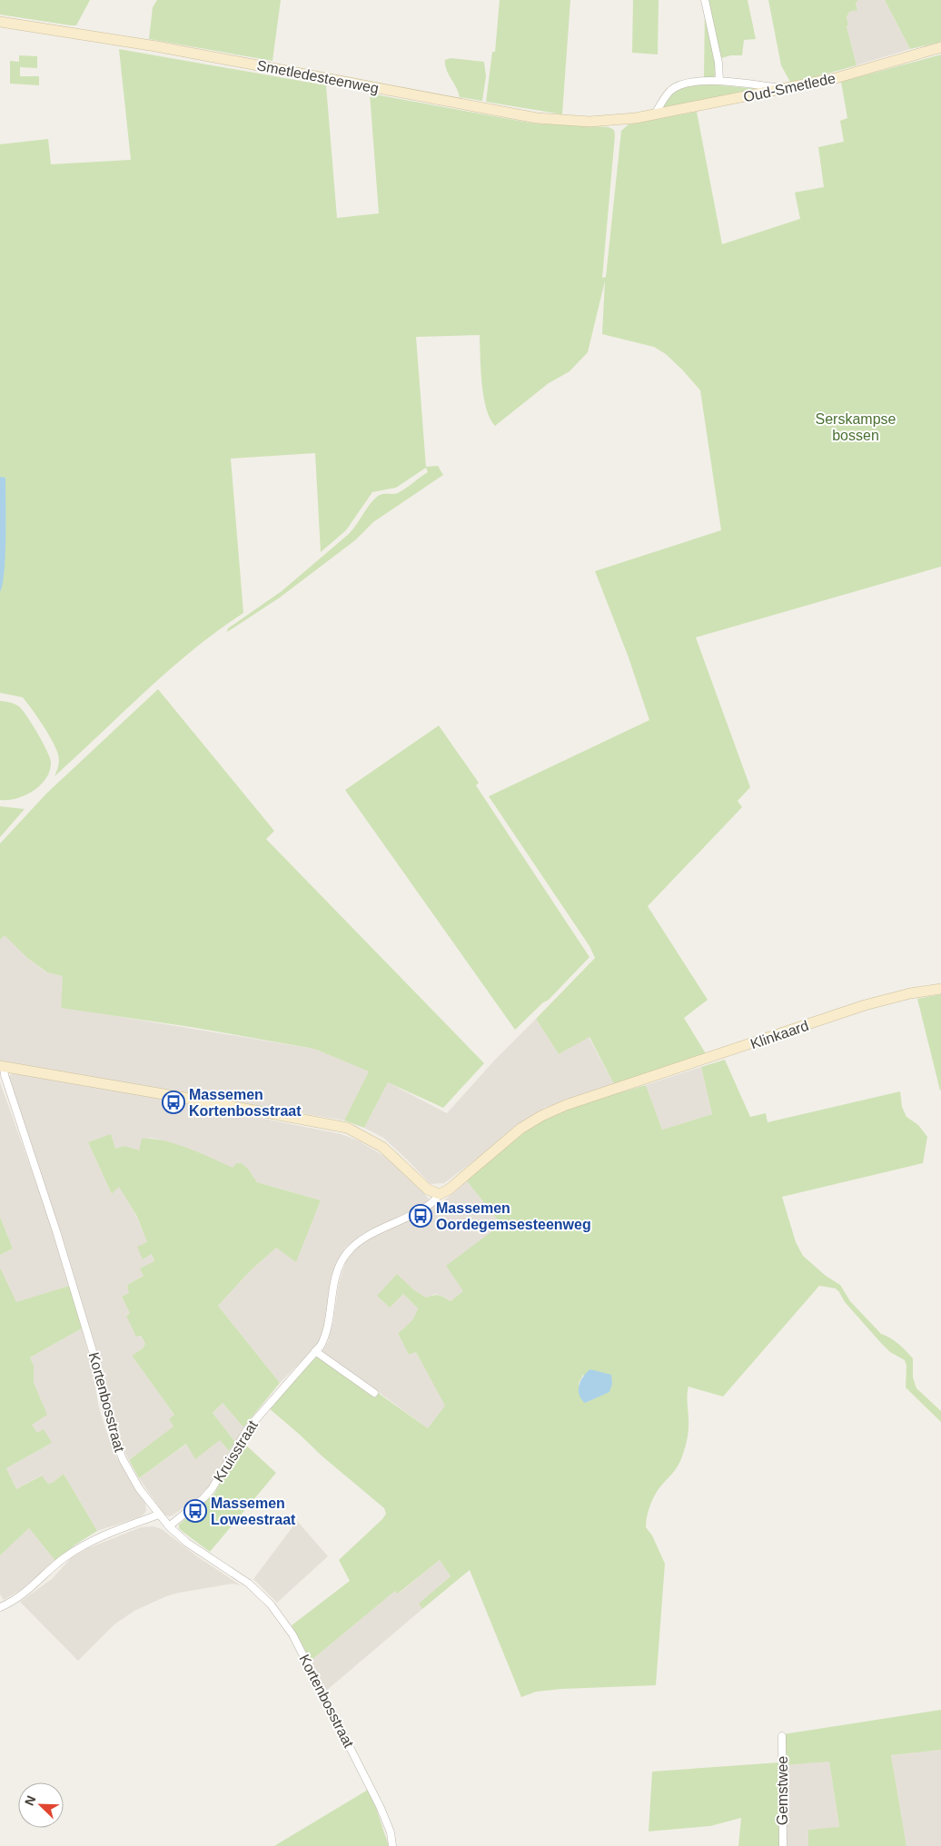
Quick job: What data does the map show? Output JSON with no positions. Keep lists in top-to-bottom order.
{
  "streets": {
    "street": [
      "Smetledesteenweg",
      "Oud-Smetlede",
      "Klinkaard",
      "Kortenbosstraat",
      "Kruisstraat",
      "Gemstwee"
    ]
  },
  "crossings": [
    ["Smetledesteenweg", "Oud-Smetlede"],
    ["Klinkaard", "Kruisstraat"],
    ["Kortenbosstraat", "Kruisstraat"]
  ],
  "parks": ["Serskampse bossen"],
  "places": {
    "bus stop": ["Massemen Kortenbosstraat", "Massemen Oordegemsesteenweg", "Massemen Loweestraat"]
  },
  "north": "top left"
}
